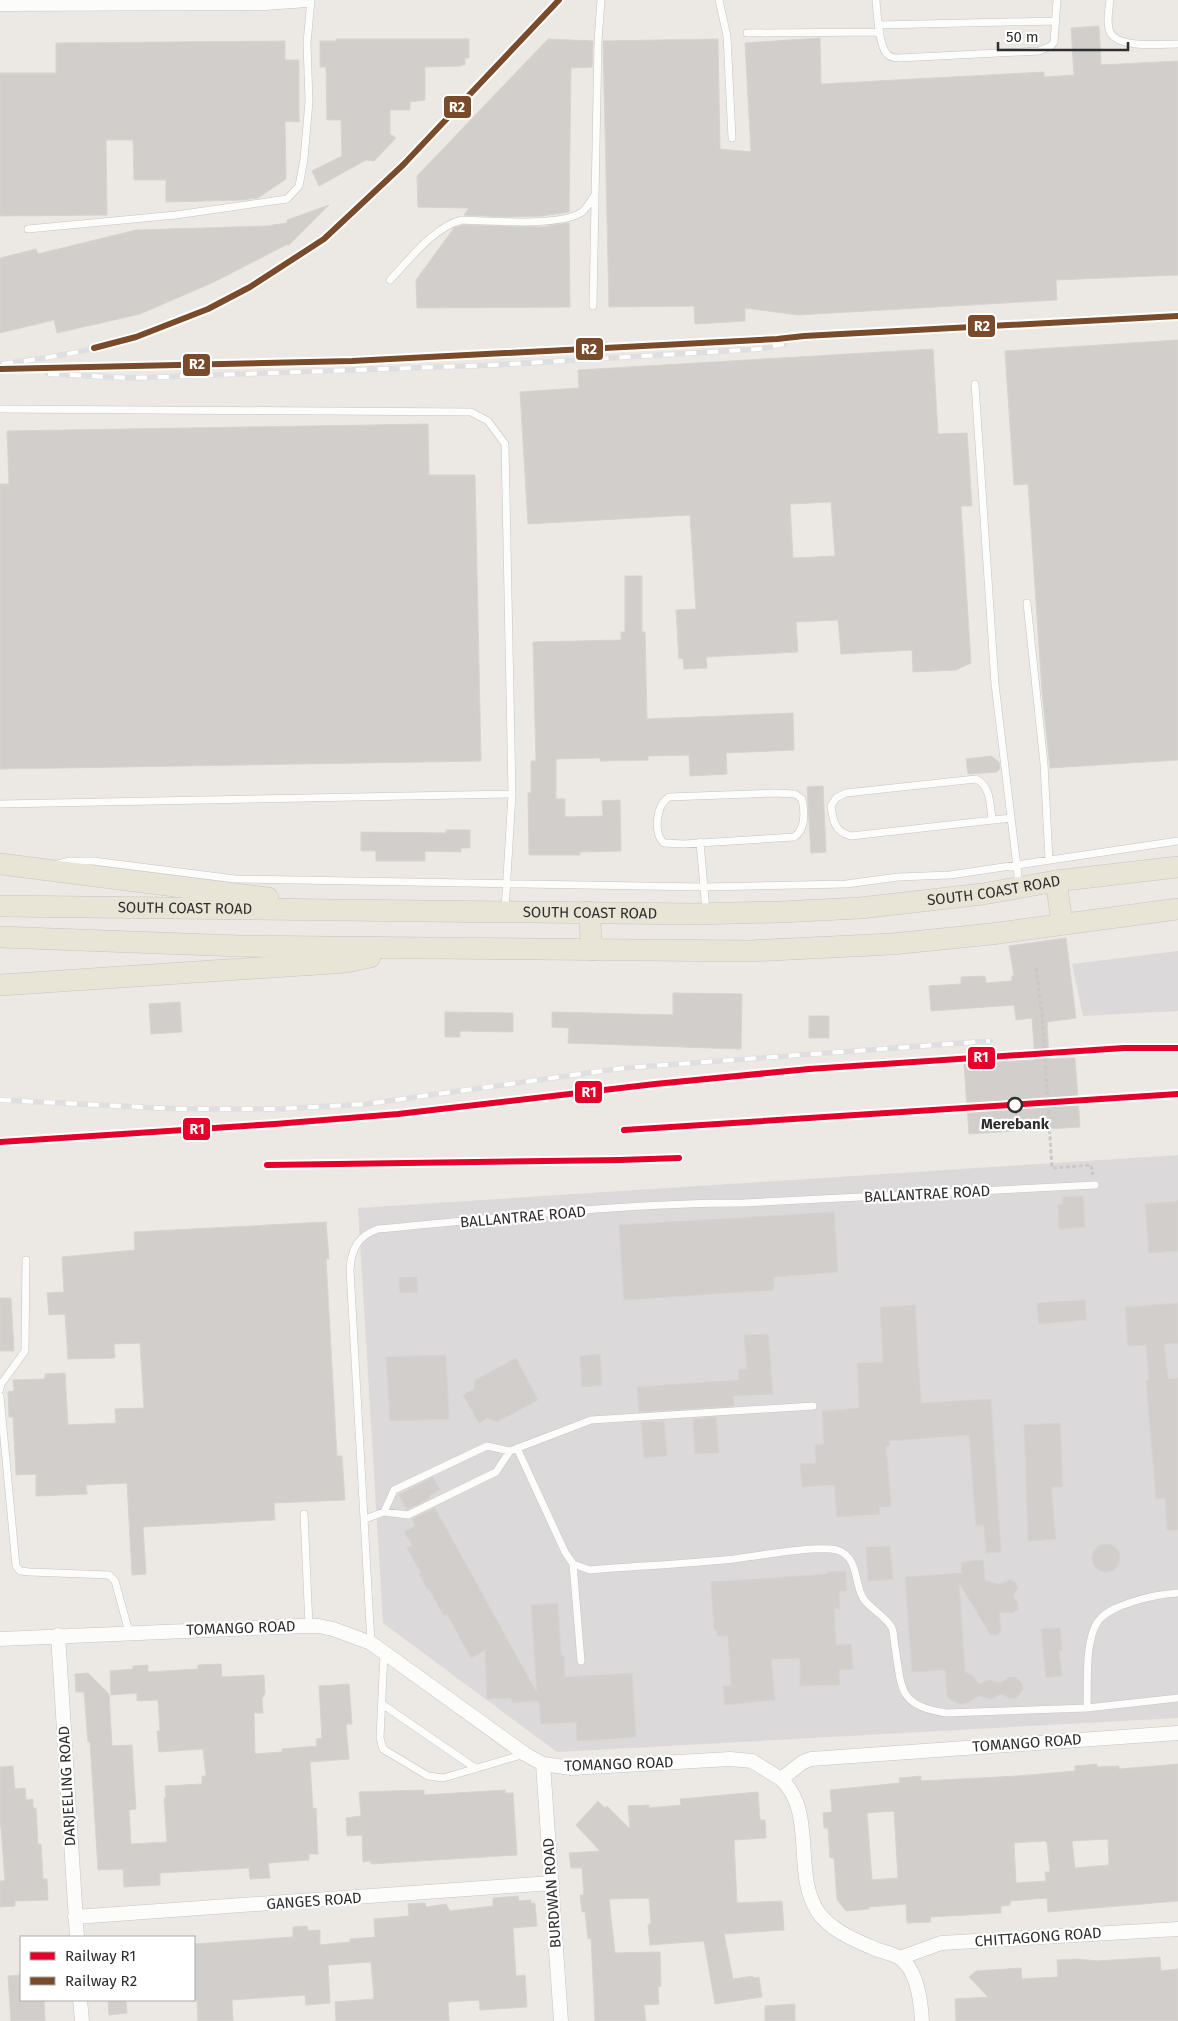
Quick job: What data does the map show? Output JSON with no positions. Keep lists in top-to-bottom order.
{
  "streets": {
    "main road": ["SOUTH COAST ROAD"],
    "street": [
      "TOMANGO ROAD",
      "DARJEELING ROAD",
      "BURDWAN ROAD",
      "GANGES ROAD",
      "CHITTAGONG ROAD"
    ],
    "lane": ["BALLANTRAE ROAD"]
  },
  "crossings": [
    ["BALLANTRAE ROAD", "TOMANGO ROAD"],
    ["TOMANGO ROAD", "DARJEELING ROAD"],
    ["TOMANGO ROAD", "BURDWAN ROAD"],
    ["DARJEELING ROAD", "GANGES ROAD"],
    ["BURDWAN ROAD", "GANGES ROAD"]
  ],
  "places": ["Merebank"],
  "lines": ["rail line R2", "rail line R1"],
  "legend": ["Railway R1", "Railway R2"],
  "scale_bar": "50 m"
}
